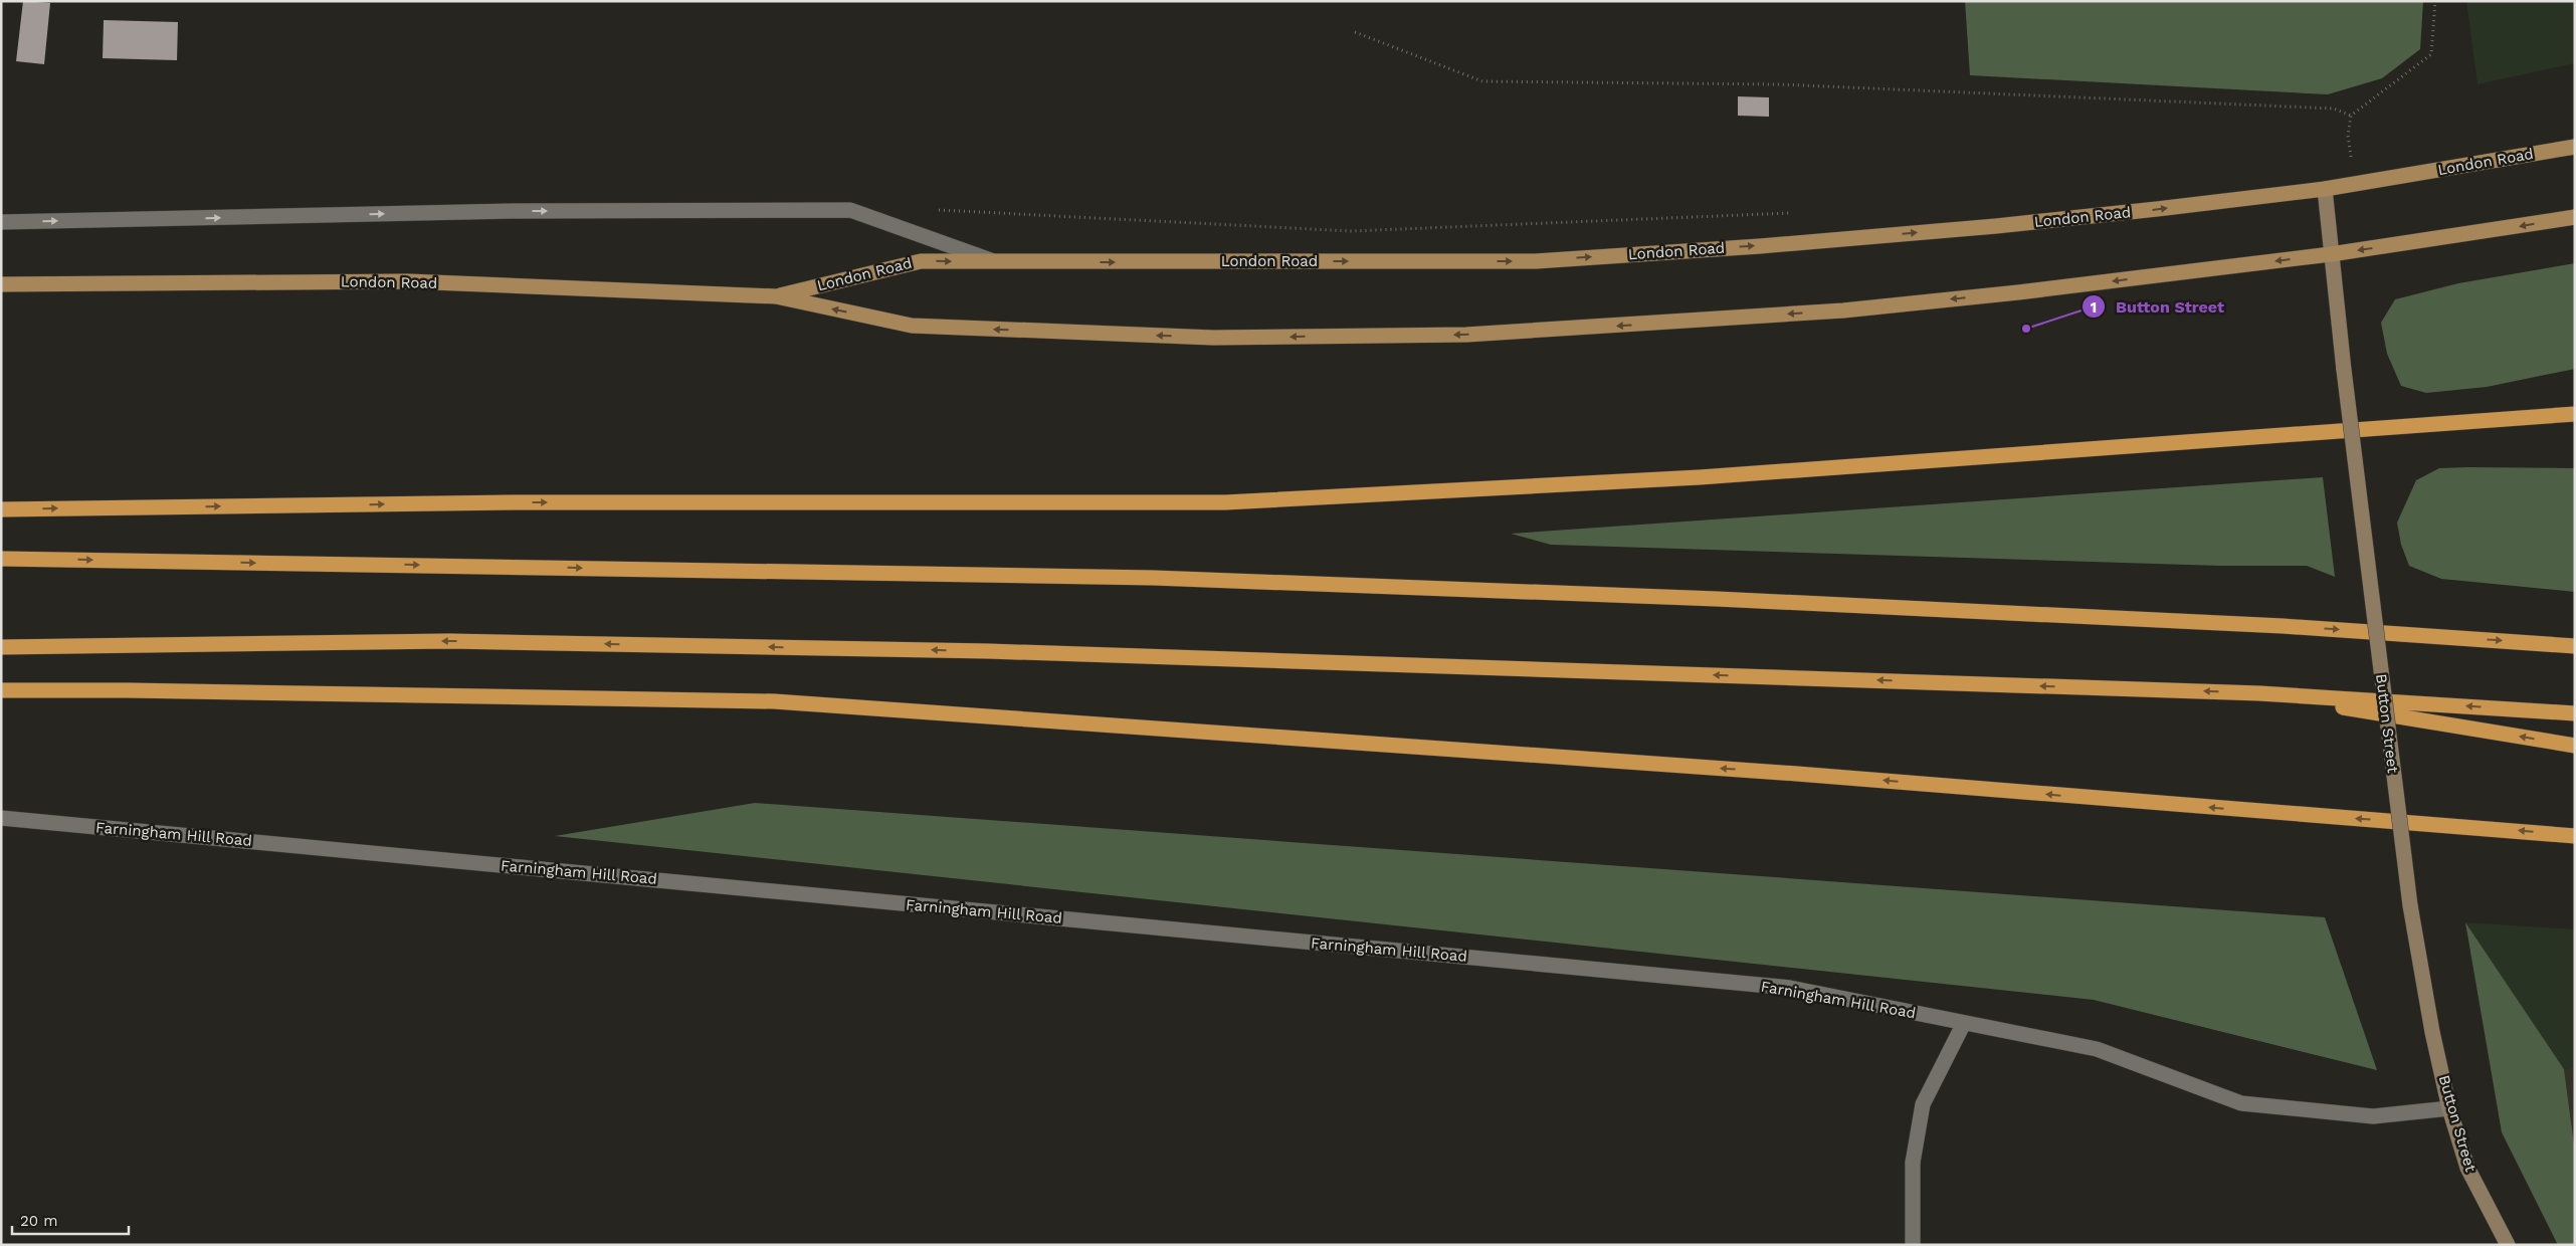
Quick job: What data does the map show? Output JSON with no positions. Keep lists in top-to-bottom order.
{
  "streets": {
    "main road": ["London Road"],
    "street": ["Button Street", "Farningham Hill Road"]
  },
  "crossings": [
    ["London Road", "Button Street"],
    ["Button Street", "Farningham Hill Road"]
  ],
  "places": ["Button Street"],
  "scale_bar": "20 m"
}
